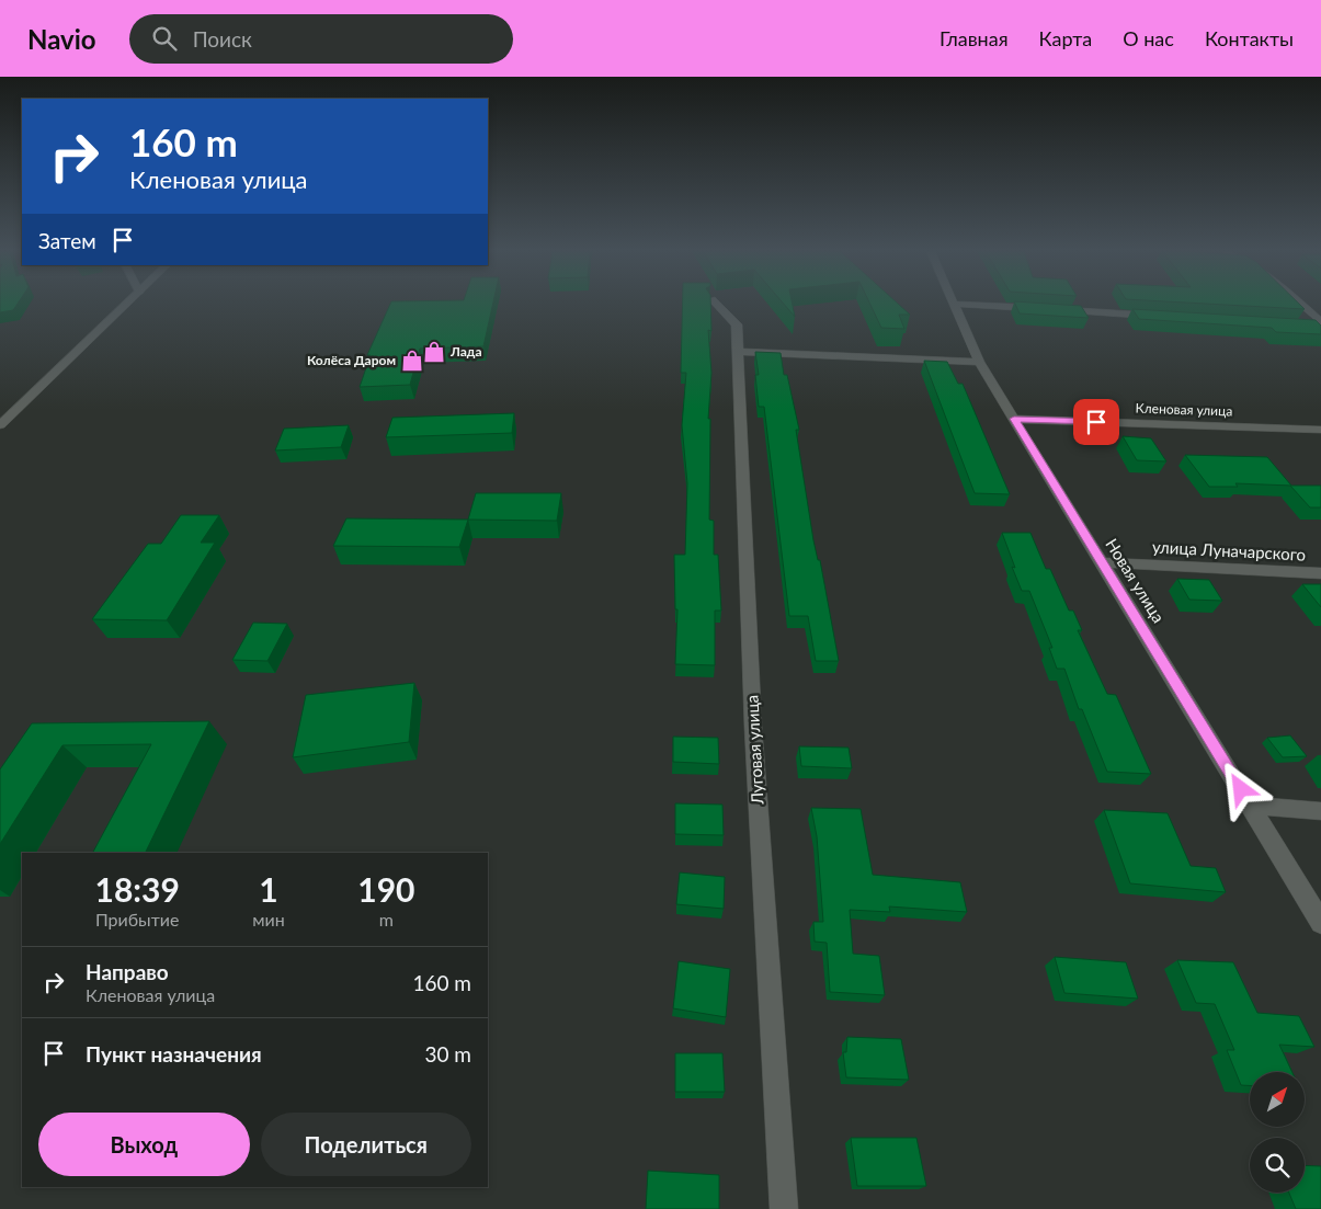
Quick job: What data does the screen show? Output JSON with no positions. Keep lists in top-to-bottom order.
{
  "streets": {
    "street": [
      "Кленовая улица",
      "улица Луначарского",
      "Новая улица",
      "Луговая улица"
    ]
  },
  "crossings": [
    ["Кленовая улица", "Новая улица"],
    ["улица Луначарского", "Новая улица"]
  ],
  "places": {
    "shop": ["Лада", "Колёса Даром"]
  },
  "north": "top right",
  "page": {
    "header": "Navio",
    "search": "Поиск",
    "nav": [
      "Главная",
      "Карта",
      "О нас",
      "Контакты"
    ],
    "turn": ["160 m", "Кленовая улица"],
    "then": "Затем",
    "eta": [
      "18:39",
      "Прибытие",
      "1",
      "мин",
      "190",
      "m"
    ],
    "list": [
      {
        "name": "Направо",
        "note": "Кленовая улица",
        "value": "160 m"
      },
      {
        "name": "Пункт назначения",
        "value": "30 m"
      }
    ],
    "buttons": ["Выход", "Поделиться"]
  }
}
